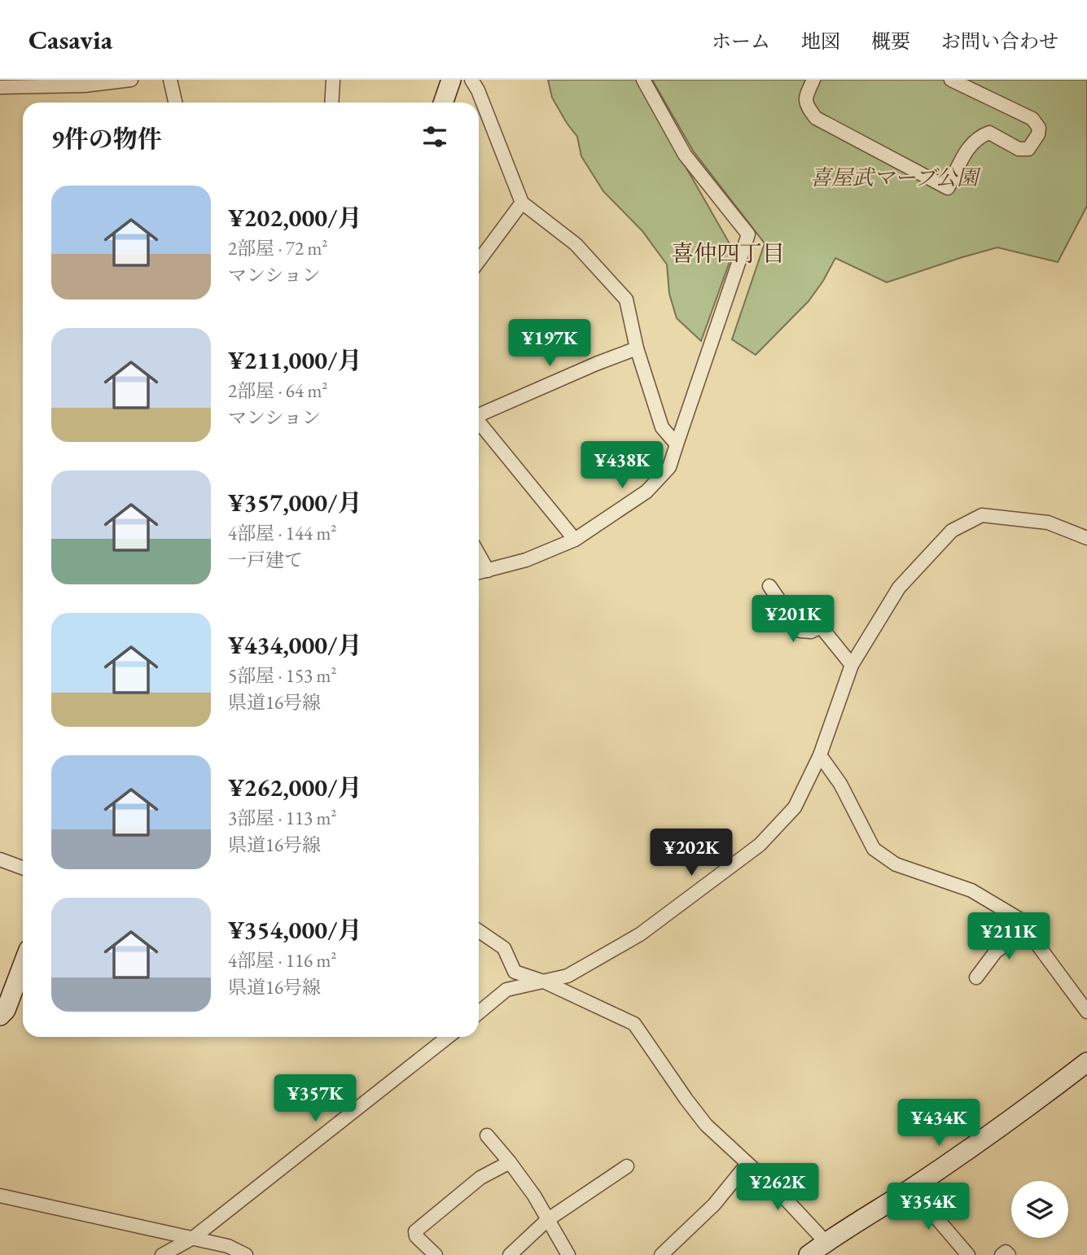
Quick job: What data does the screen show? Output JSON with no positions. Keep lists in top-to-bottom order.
{
  "districts": ["喜仲四丁目"],
  "parks": ["喜屋武マーブ公園"],
  "page": {
    "header": "Casavia",
    "nav": [
      "ホーム",
      "地図",
      "概要",
      "お問い合わせ"
    ],
    "heading": "9件の物件",
    "list": [
      {
        "name": "¥202,000/月",
        "note": "2部屋 · 72 m² · マンション"
      },
      {
        "name": "¥211,000/月",
        "note": "2部屋 · 64 m² · マンション"
      },
      {
        "name": "¥357,000/月",
        "note": "4部屋 · 144 m² · 一戸建て"
      },
      {
        "name": "¥434,000/月",
        "note": "5部屋 · 153 m² · 県道16号線"
      },
      {
        "name": "¥262,000/月",
        "note": "3部屋 · 113 m² · 県道16号線"
      },
      {
        "name": "¥354,000/月",
        "note": "4部屋 · 116 m² · 県道16号線"
      }
    ],
    "price": [
      "¥197K",
      "¥438K",
      "¥201K",
      "¥202K",
      "¥211K",
      "¥357K",
      "¥434K",
      "¥262K",
      "¥354K"
    ]
  }
}
